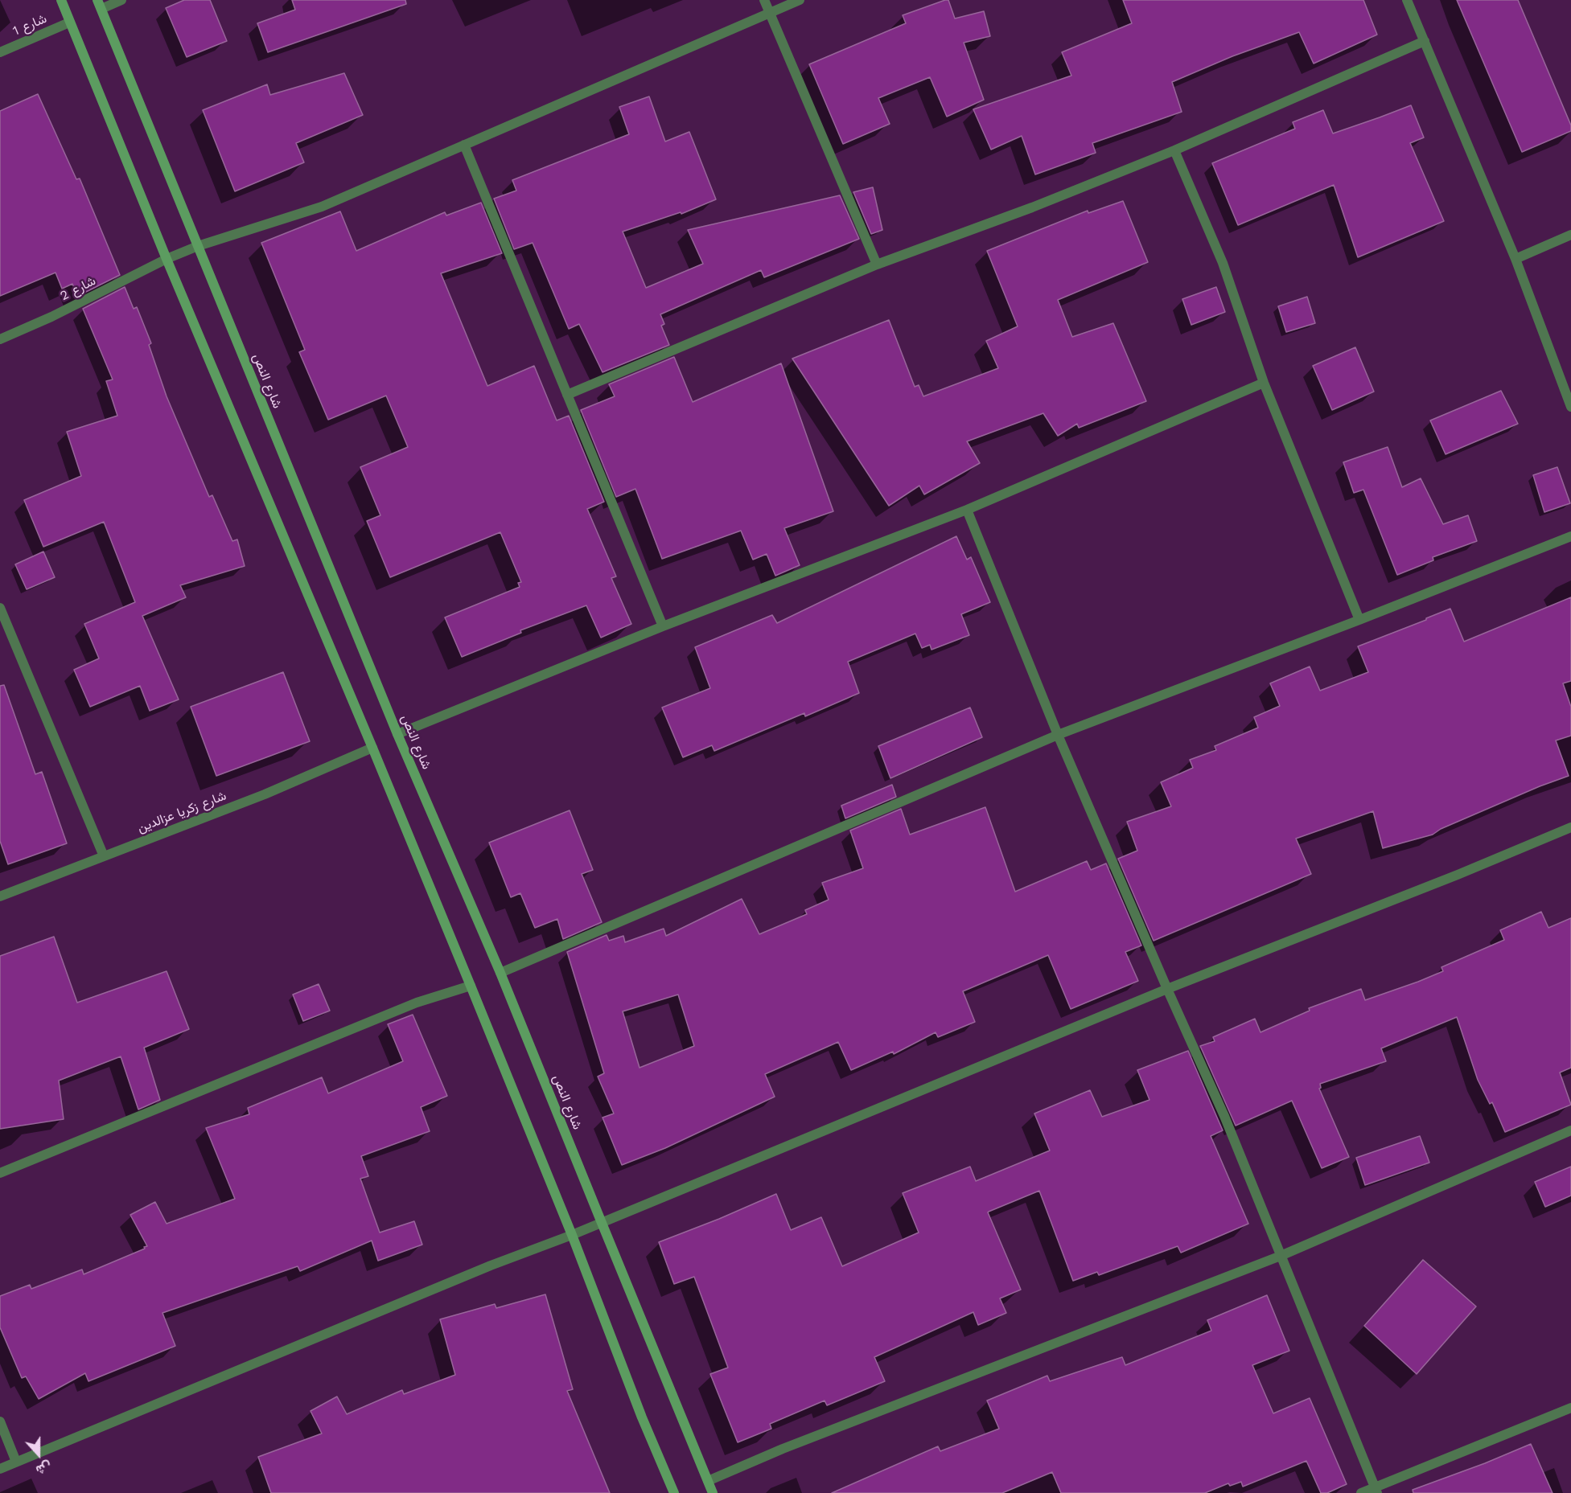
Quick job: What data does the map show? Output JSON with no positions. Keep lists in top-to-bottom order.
{
  "streets": {
    "main road": ["شارع النص"],
    "street": ["شارع 1", "شارع 2", "شارع زكريا عزالدين"]
  },
  "crossings": [
    ["شارع 2", "شارع النص"]
  ],
  "north": "bottom"
}
